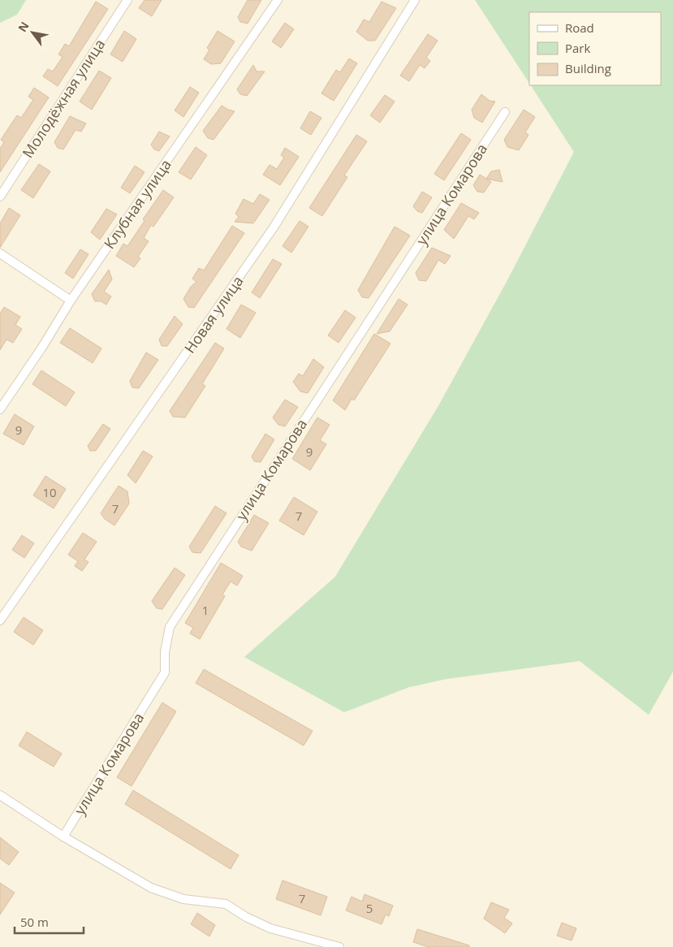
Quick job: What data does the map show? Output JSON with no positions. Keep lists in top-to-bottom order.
{
  "streets": {
    "street": [
      "Молодёжная улица",
      "улица Комарова",
      "Клубная улица",
      "Новая улица"
    ]
  },
  "house_numbers": [
    "9",
    "9",
    "10",
    "7",
    "7",
    "1",
    "7",
    "5"
  ],
  "legend": ["Road", "Park", "Building"],
  "scale_bar": "50 m",
  "north": "top left"
}
